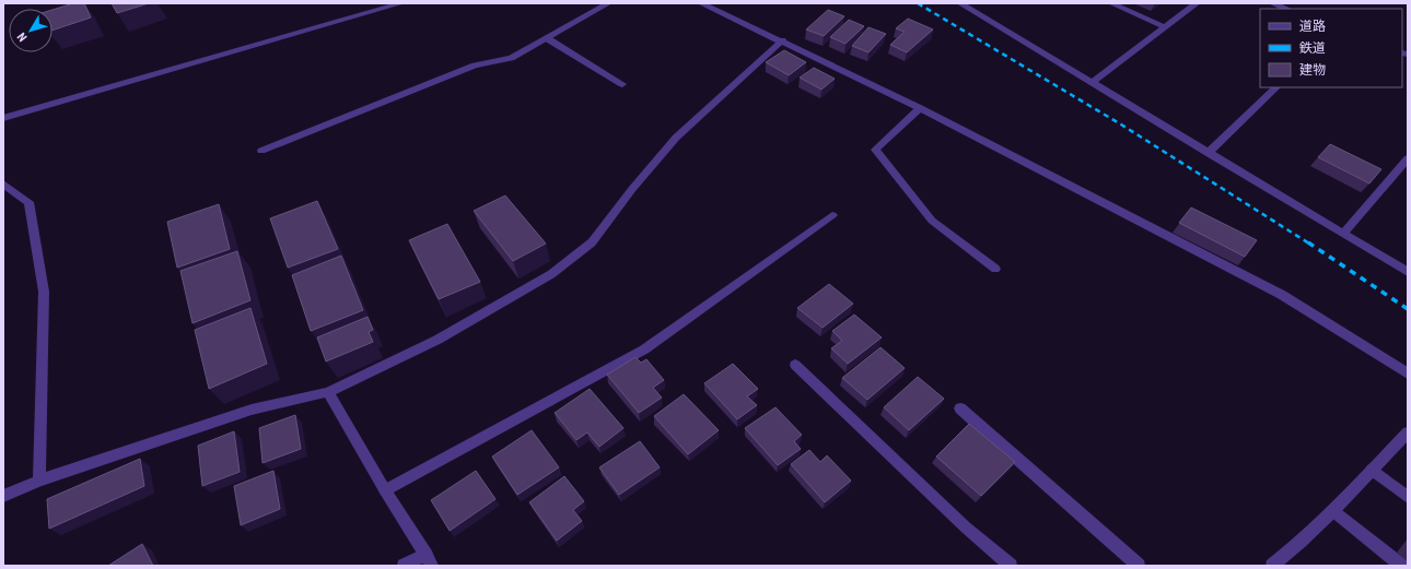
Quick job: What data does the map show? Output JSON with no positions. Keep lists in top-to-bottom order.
{
  "legend": ["道路", "鉄道", "建物"],
  "north": "bottom left"
}
